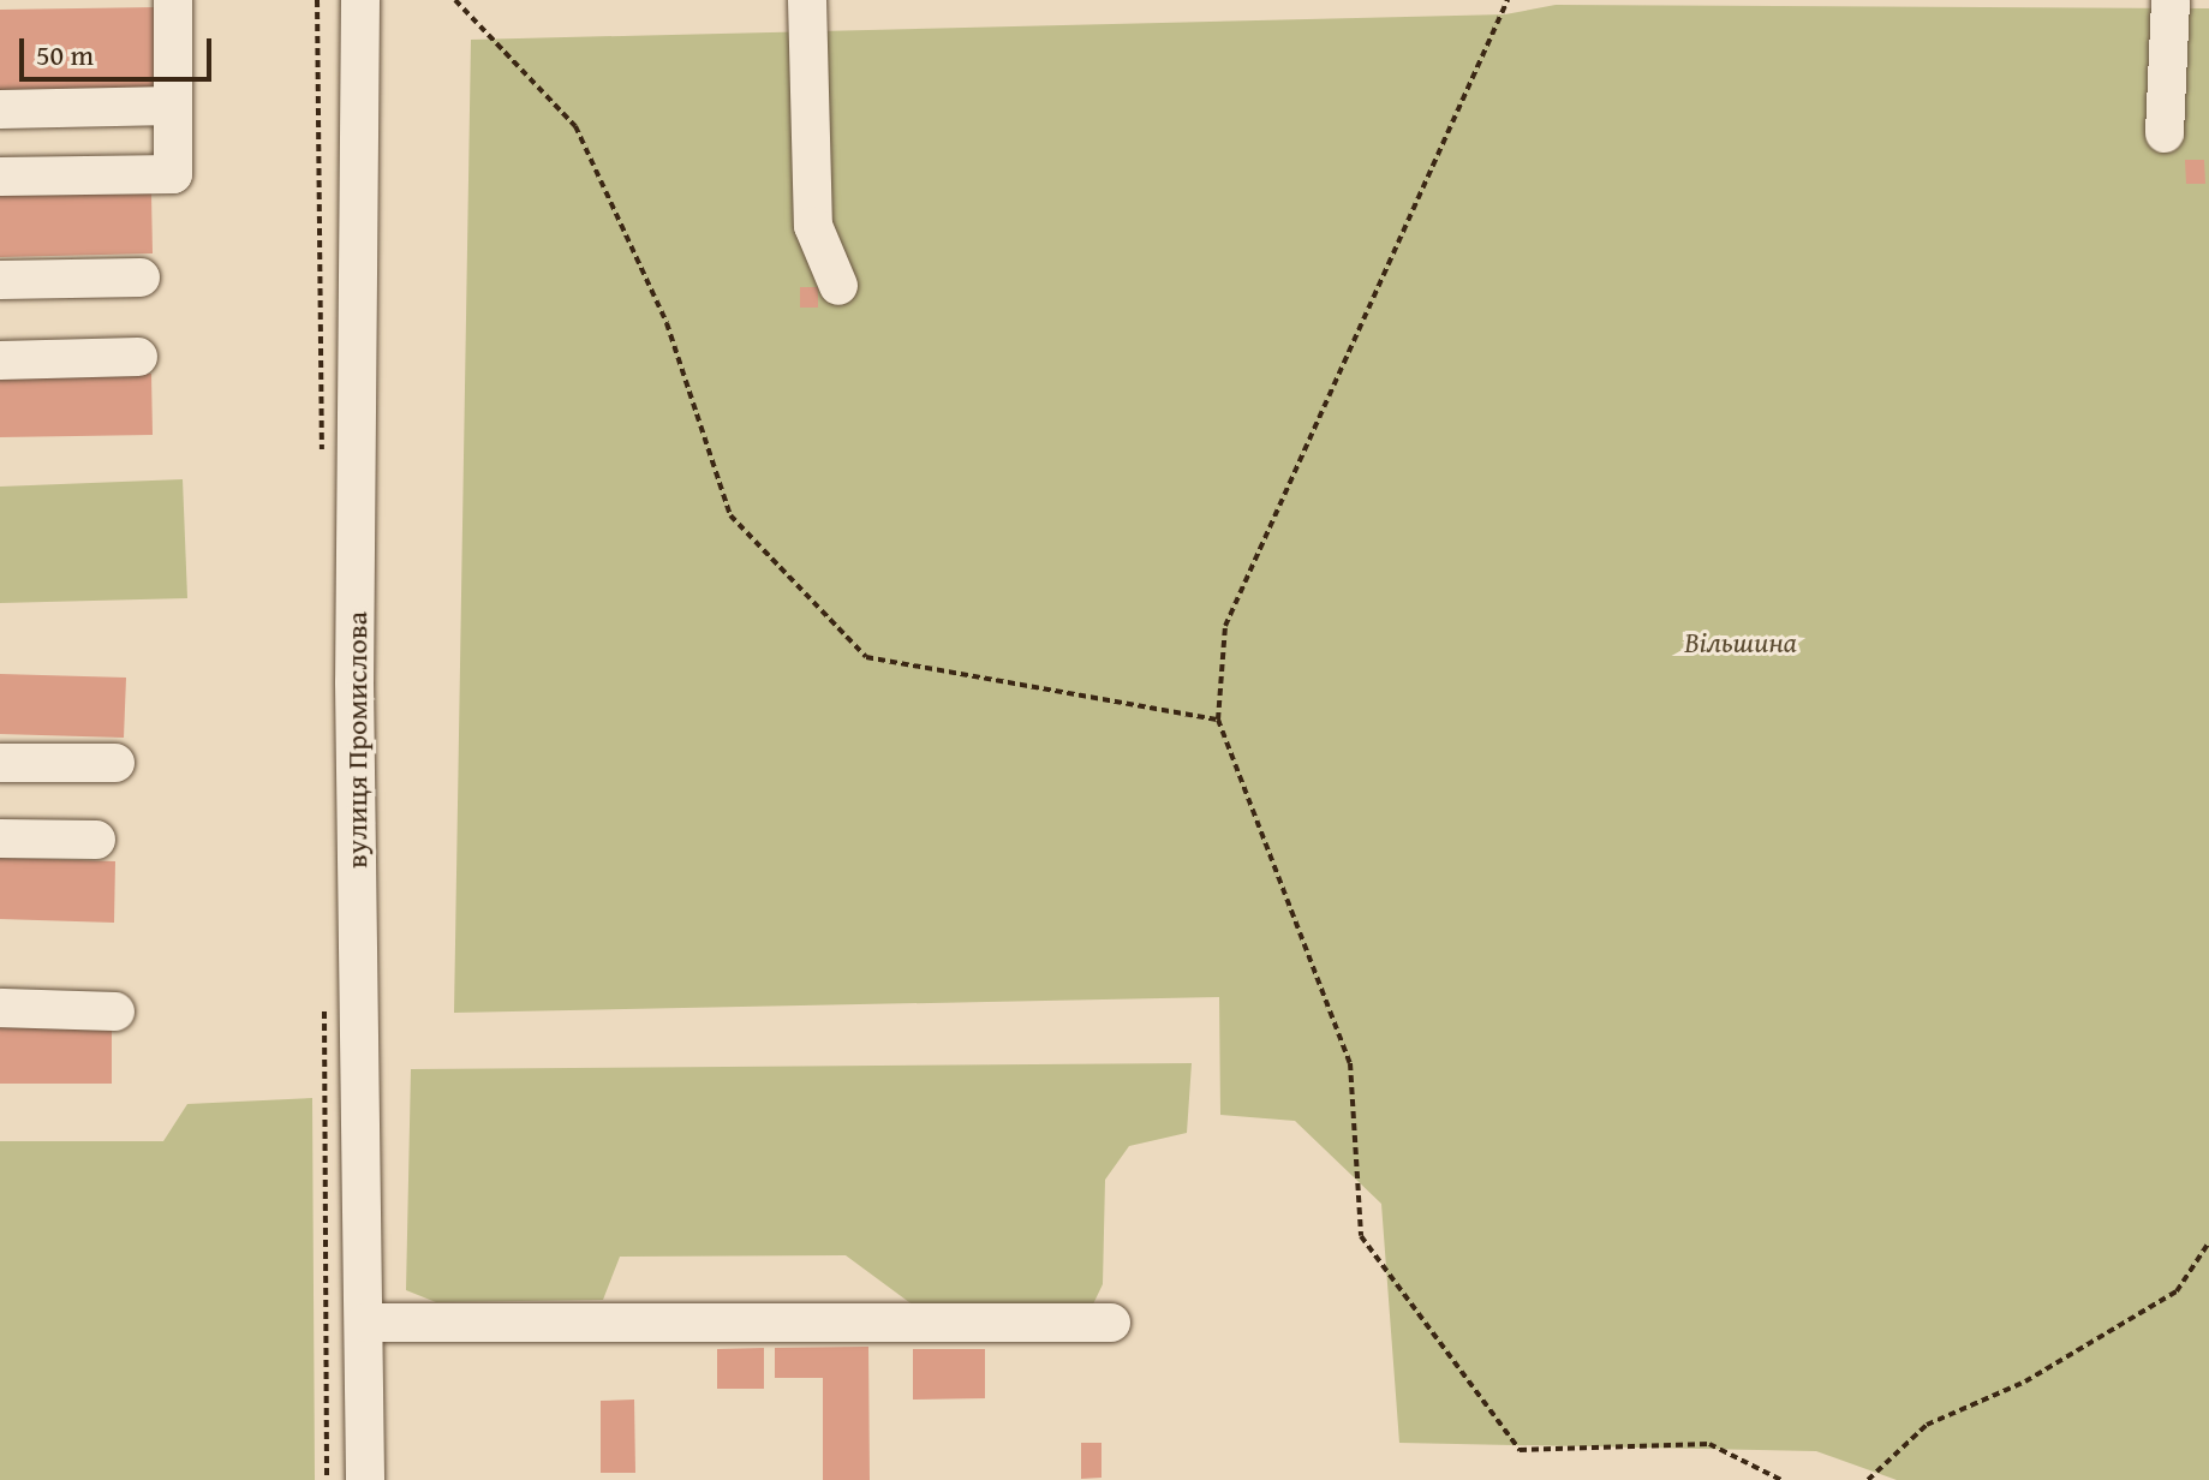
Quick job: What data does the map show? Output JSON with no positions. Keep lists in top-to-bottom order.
{
  "streets": {
    "street": ["вулиця Промислова"]
  },
  "parks": ["Вільшина"],
  "scale_bar": "50 m"
}
